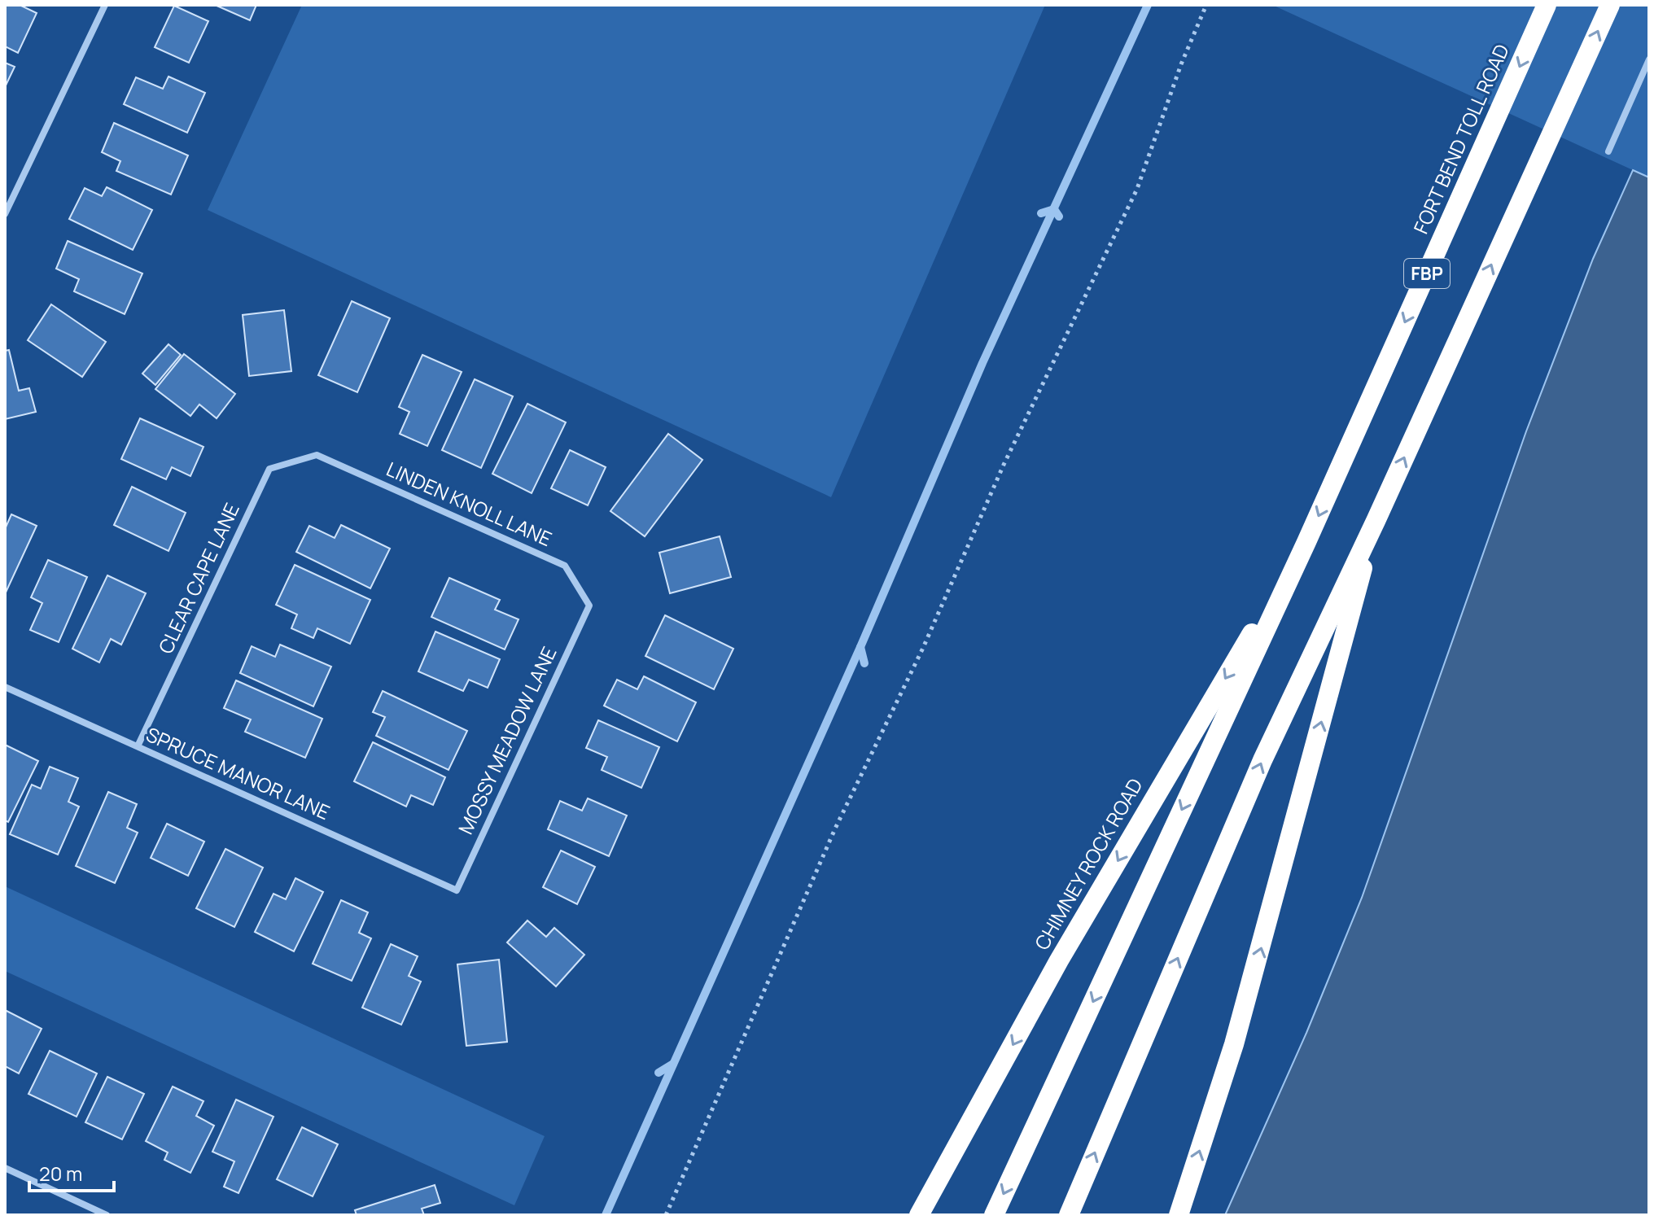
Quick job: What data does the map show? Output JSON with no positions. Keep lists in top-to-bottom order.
{
  "streets": {
    "highway": ["FORT BEND TOLL ROAD", "FBP", "CHIMNEY ROCK ROAD"],
    "street": [
      "LINDEN KNOLL LANE",
      "CLEAR CAPE LANE",
      "MOSSY MEADOW LANE",
      "SPRUCE MANOR LANE"
    ]
  },
  "crossings": [
    ["FORT BEND TOLL ROAD", "CHIMNEY ROCK ROAD"],
    ["LINDEN KNOLL LANE", "CLEAR CAPE LANE"],
    ["LINDEN KNOLL LANE", "MOSSY MEADOW LANE"],
    ["CLEAR CAPE LANE", "SPRUCE MANOR LANE"],
    ["MOSSY MEADOW LANE", "SPRUCE MANOR LANE"]
  ],
  "scale_bar": "20 m"
}
